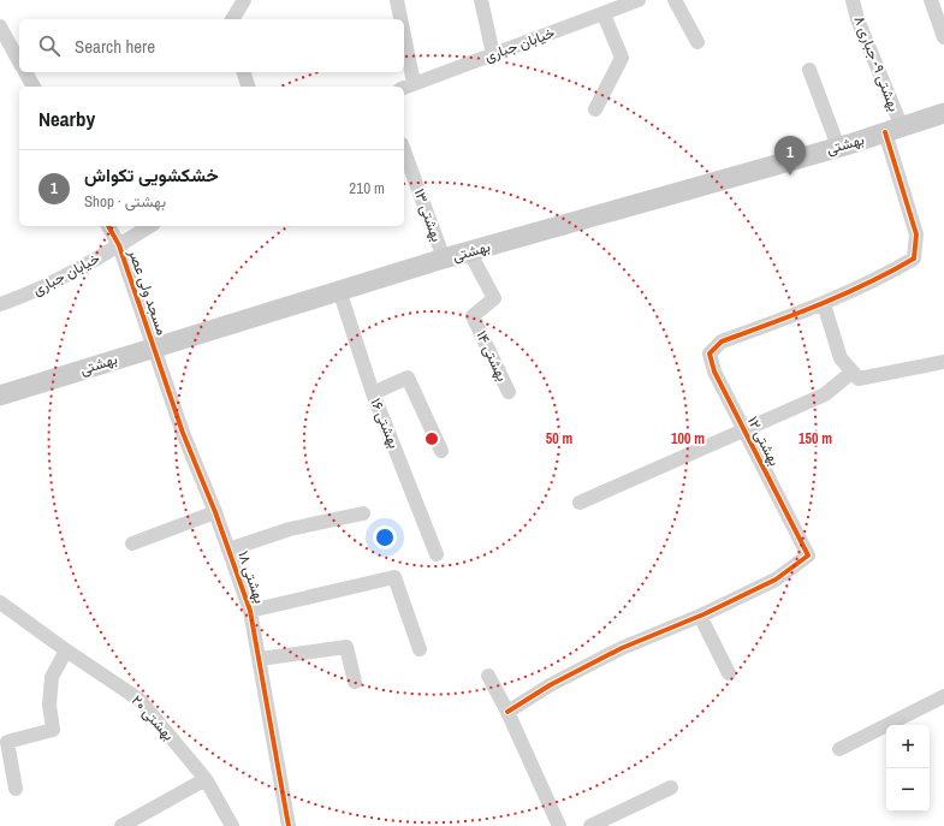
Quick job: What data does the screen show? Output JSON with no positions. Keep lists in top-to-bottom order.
{
  "streets": {
    "main road": ["بهشتی"],
    "street": [
      "خیابان جباری",
      "بهشتی ۹- جباری ۸",
      "بهشتی ۱۳",
      "مسجد ولی عصر",
      "بهشتی ۱۴",
      "بهشتی ۱۶",
      "بهشتی ۱۲",
      "بهشتی ۱۸",
      "بهشتی ۲۰"
    ]
  },
  "crossings": [
    ["خیابان جباری", "مسجد ولی عصر"],
    ["بهشتی ۹- جباری ۸", "بهشتی"],
    ["بهشتی ۹- جباری ۸", "بهشتی ۱۲"],
    ["بهشتی", "بهشتی ۱۳"],
    ["بهشتی", "مسجد ولی عصر"],
    ["بهشتی", "بهشتی ۱۴"],
    ["بهشتی", "بهشتی ۱۶"],
    ["بهشتی", "بهشتی ۱۲"],
    ["بهشتی", "بهشتی ۱۸"],
    ["مسجد ولی عصر", "بهشتی ۱۸"]
  ],
  "page": {
    "search": "Search here",
    "heading": "Nearby",
    "pins": "1",
    "list": [
      {
        "mark": "1",
        "name": "خشکشویی تکواش",
        "note": "Shop · بهشتی",
        "value": "210 m"
      }
    ],
    "map_buttons": ["+", "−"]
  },
  "rings": ["50 m", "100 m", "150 m"]
}
